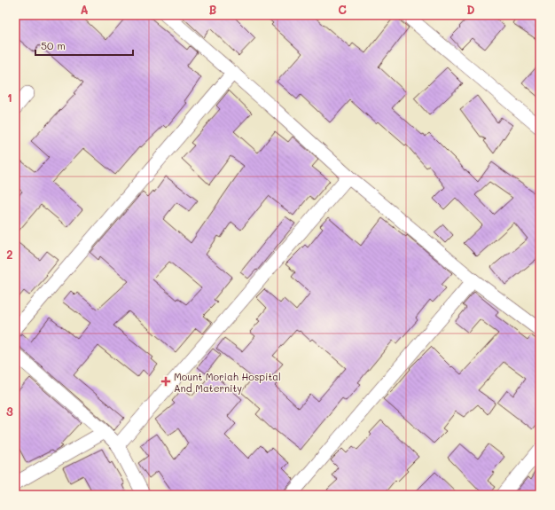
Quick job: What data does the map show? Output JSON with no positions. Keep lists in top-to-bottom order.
{
  "places": {
    "health": ["Mount Moriah Hospital And Maternity"]
  },
  "scale_bar": "50 m",
  "grid": {
    "columns": [
      "A",
      "B",
      "C",
      "D"
    ],
    "rows": ["1", "2", "3"]
  }
}
